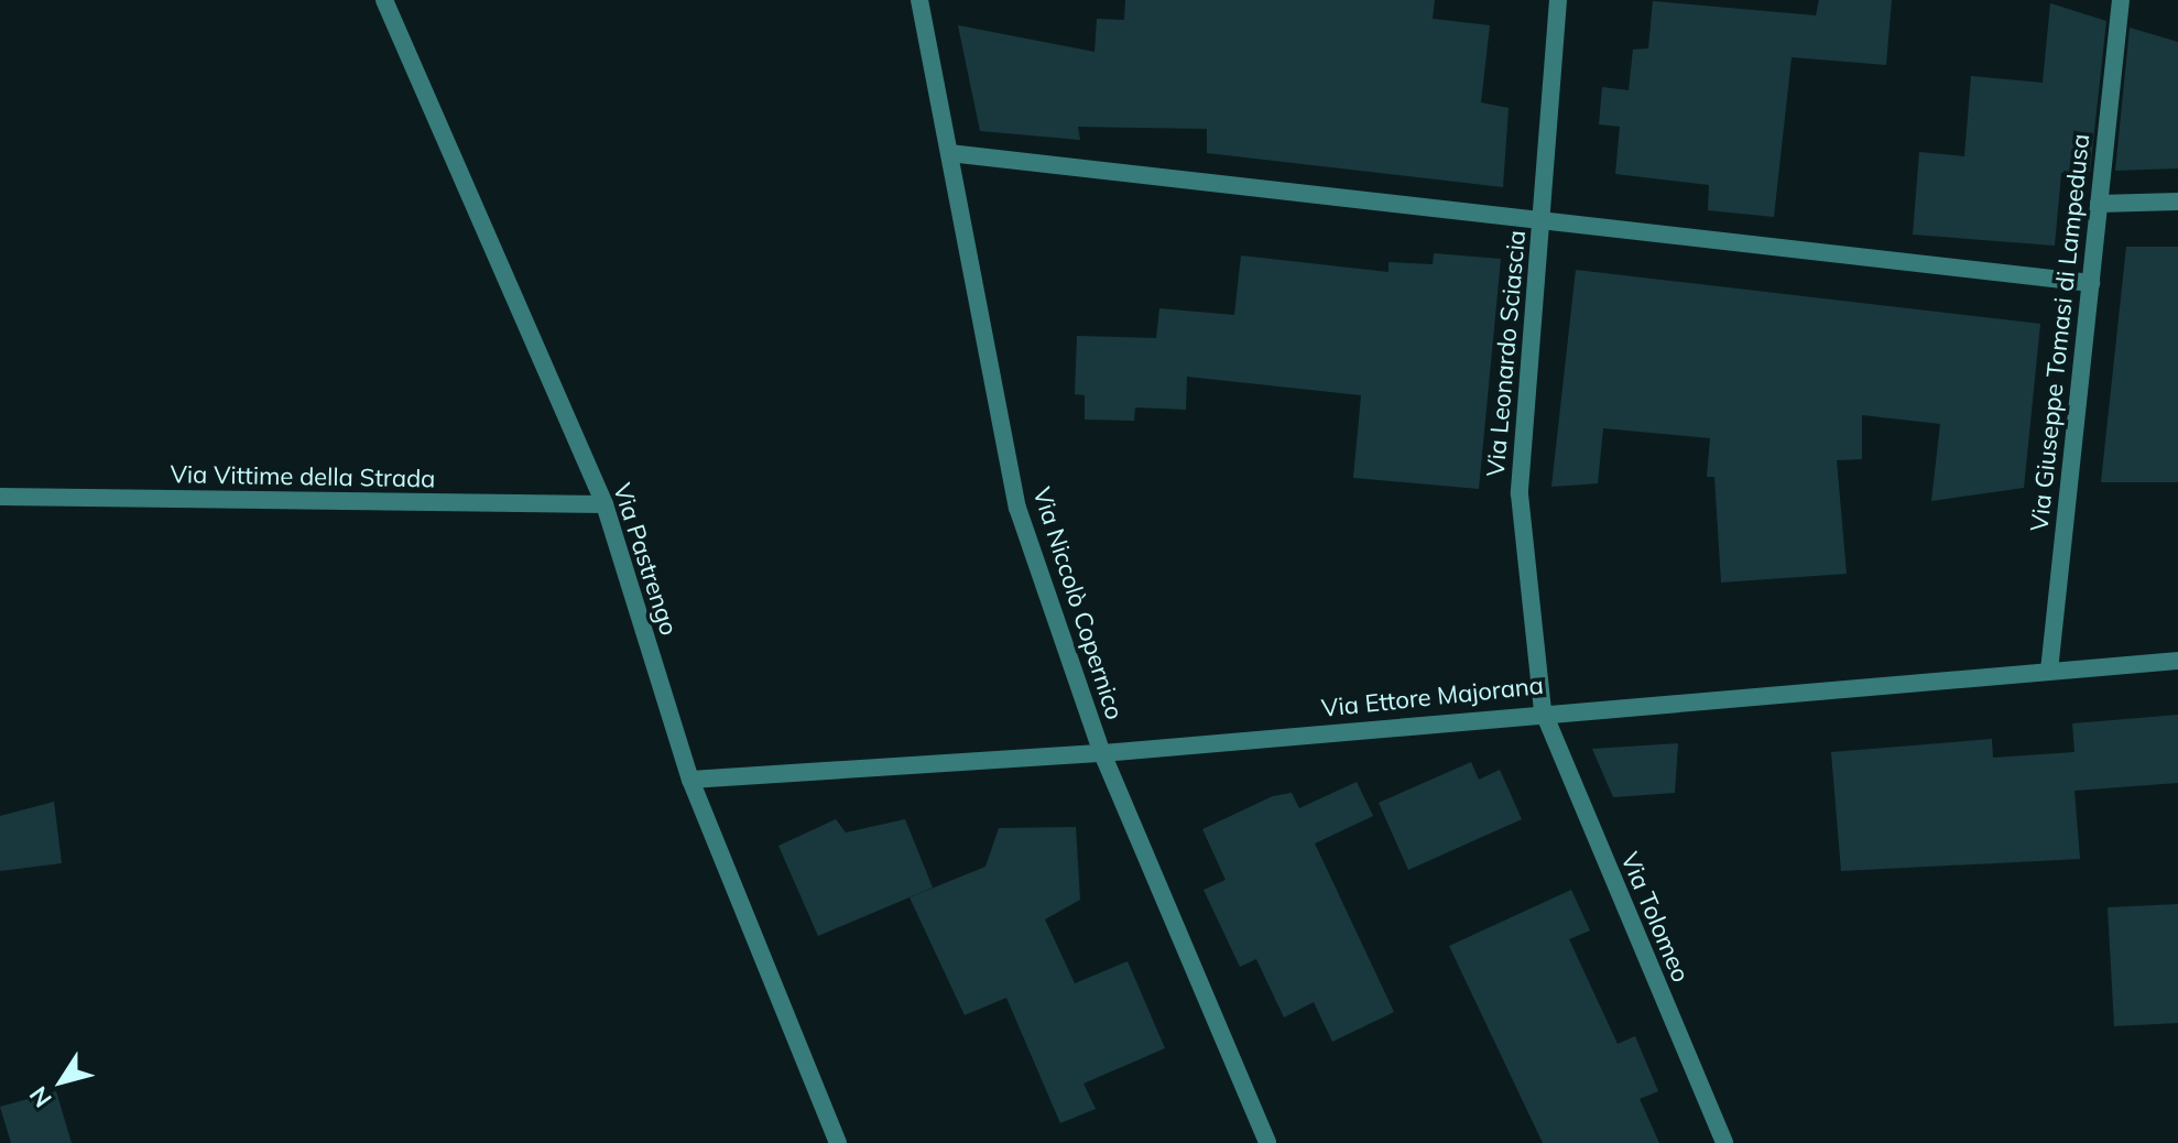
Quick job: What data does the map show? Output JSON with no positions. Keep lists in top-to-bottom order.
{
  "streets": {
    "street": [
      "Via Giuseppe Tomasi di Lampedusa",
      "Via Leonardo Sciascia",
      "Via Vittime della Strada",
      "Via Pastrengo",
      "Via Niccolò Copernico",
      "Via Ettore Majorana",
      "Via Tolomeo"
    ]
  },
  "crossings": [
    ["Via Giuseppe Tomasi di Lampedusa", "Via Ettore Majorana"],
    ["Via Leonardo Sciascia", "Via Ettore Majorana"],
    ["Via Leonardo Sciascia", "Via Tolomeo"],
    ["Via Vittime della Strada", "Via Pastrengo"],
    ["Via Pastrengo", "Via Ettore Majorana"],
    ["Via Niccolò Copernico", "Via Ettore Majorana"],
    ["Via Ettore Majorana", "Via Tolomeo"]
  ],
  "north": "bottom left"
}
